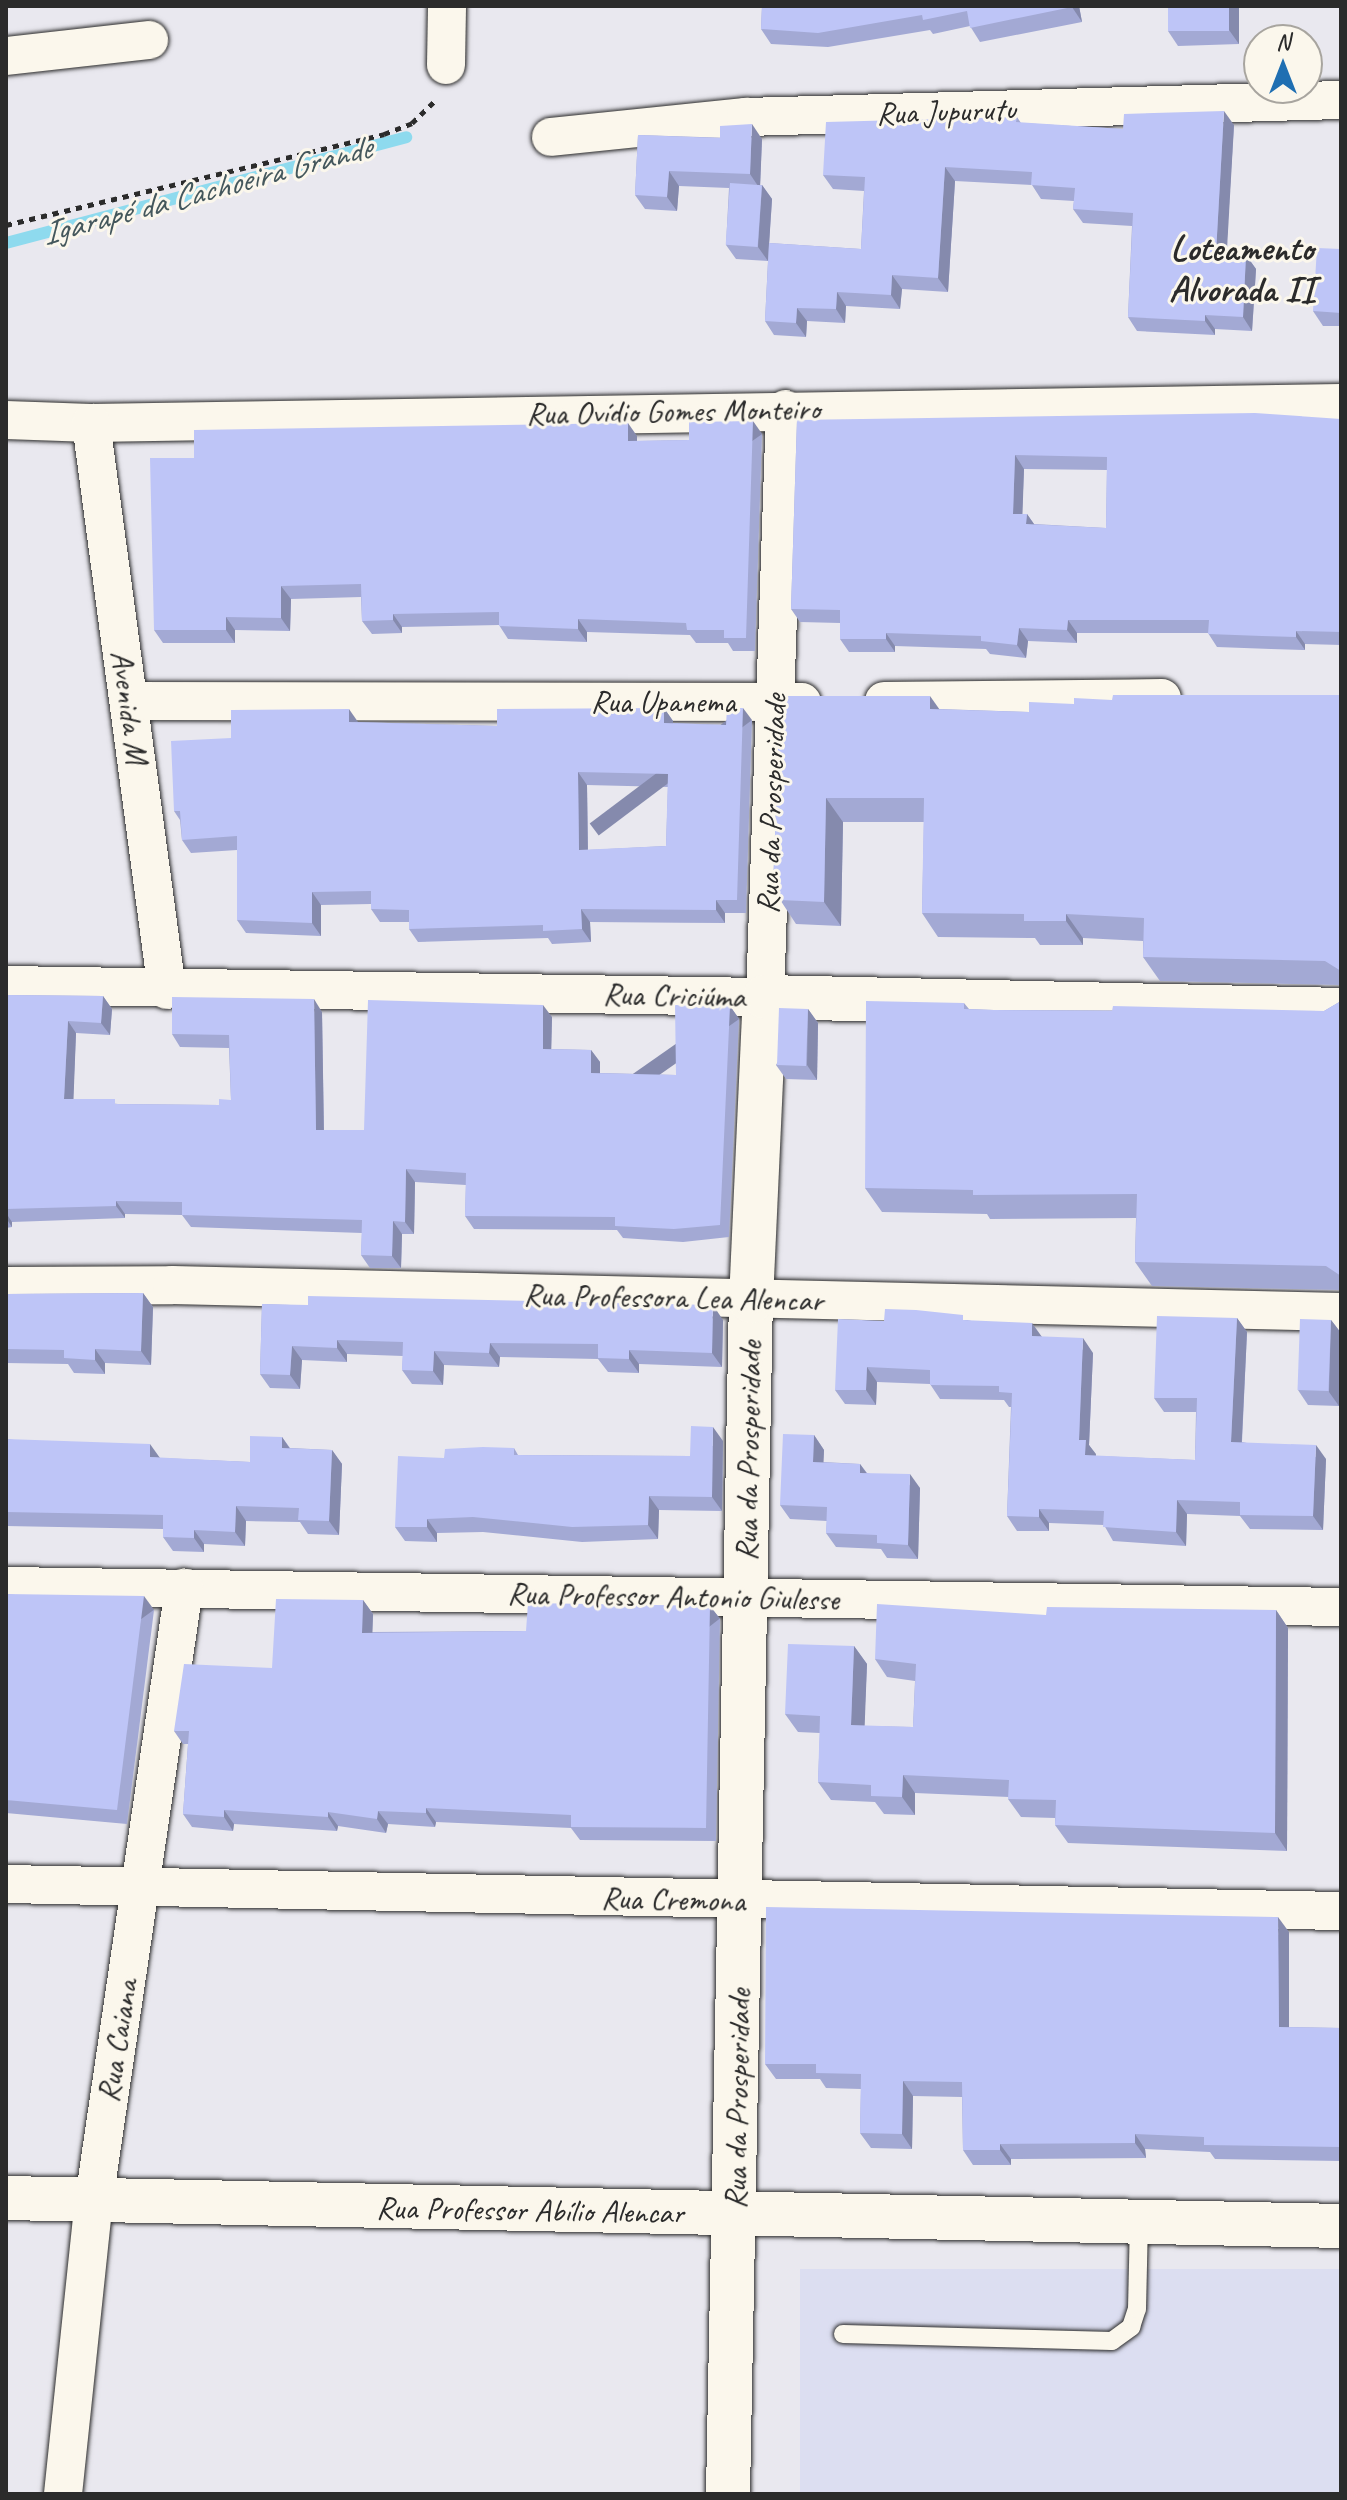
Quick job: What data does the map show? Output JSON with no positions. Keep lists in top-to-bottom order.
{
  "streets": {
    "street": [
      "Rua Jupurutu",
      "Rua Ovídio Gomes Monteiro",
      "Rua Upanema",
      "Avenida M",
      "Rua da Prosperidade",
      "Rua Criciúma",
      "Rua Professora Lea Alencar",
      "Rua Professor Antonio Giulesse",
      "Rua Cremona",
      "Rua Caiana",
      "Rua Professor Abílio Alencar"
    ]
  },
  "crossings": [
    ["Rua Ovídio Gomes Monteiro", "Avenida M"],
    ["Rua Ovídio Gomes Monteiro", "Rua da Prosperidade"],
    ["Rua Upanema", "Avenida M"],
    ["Rua Upanema", "Rua da Prosperidade"],
    ["Avenida M", "Rua Criciúma"],
    ["Rua da Prosperidade", "Rua Criciúma"],
    ["Rua da Prosperidade", "Rua Professora Lea Alencar"],
    ["Rua da Prosperidade", "Rua Professor Antonio Giulesse"],
    ["Rua da Prosperidade", "Rua Cremona"],
    ["Rua da Prosperidade", "Rua Professor Abílio Alencar"],
    ["Rua Professor Antonio Giulesse", "Rua Caiana"],
    ["Rua Cremona", "Rua Caiana"],
    ["Rua Caiana", "Rua Professor Abílio Alencar"]
  ],
  "districts": ["Loteamento Alvorada II"],
  "water": ["Igarapé da Cachoeira Grande"],
  "north": "top"
}
